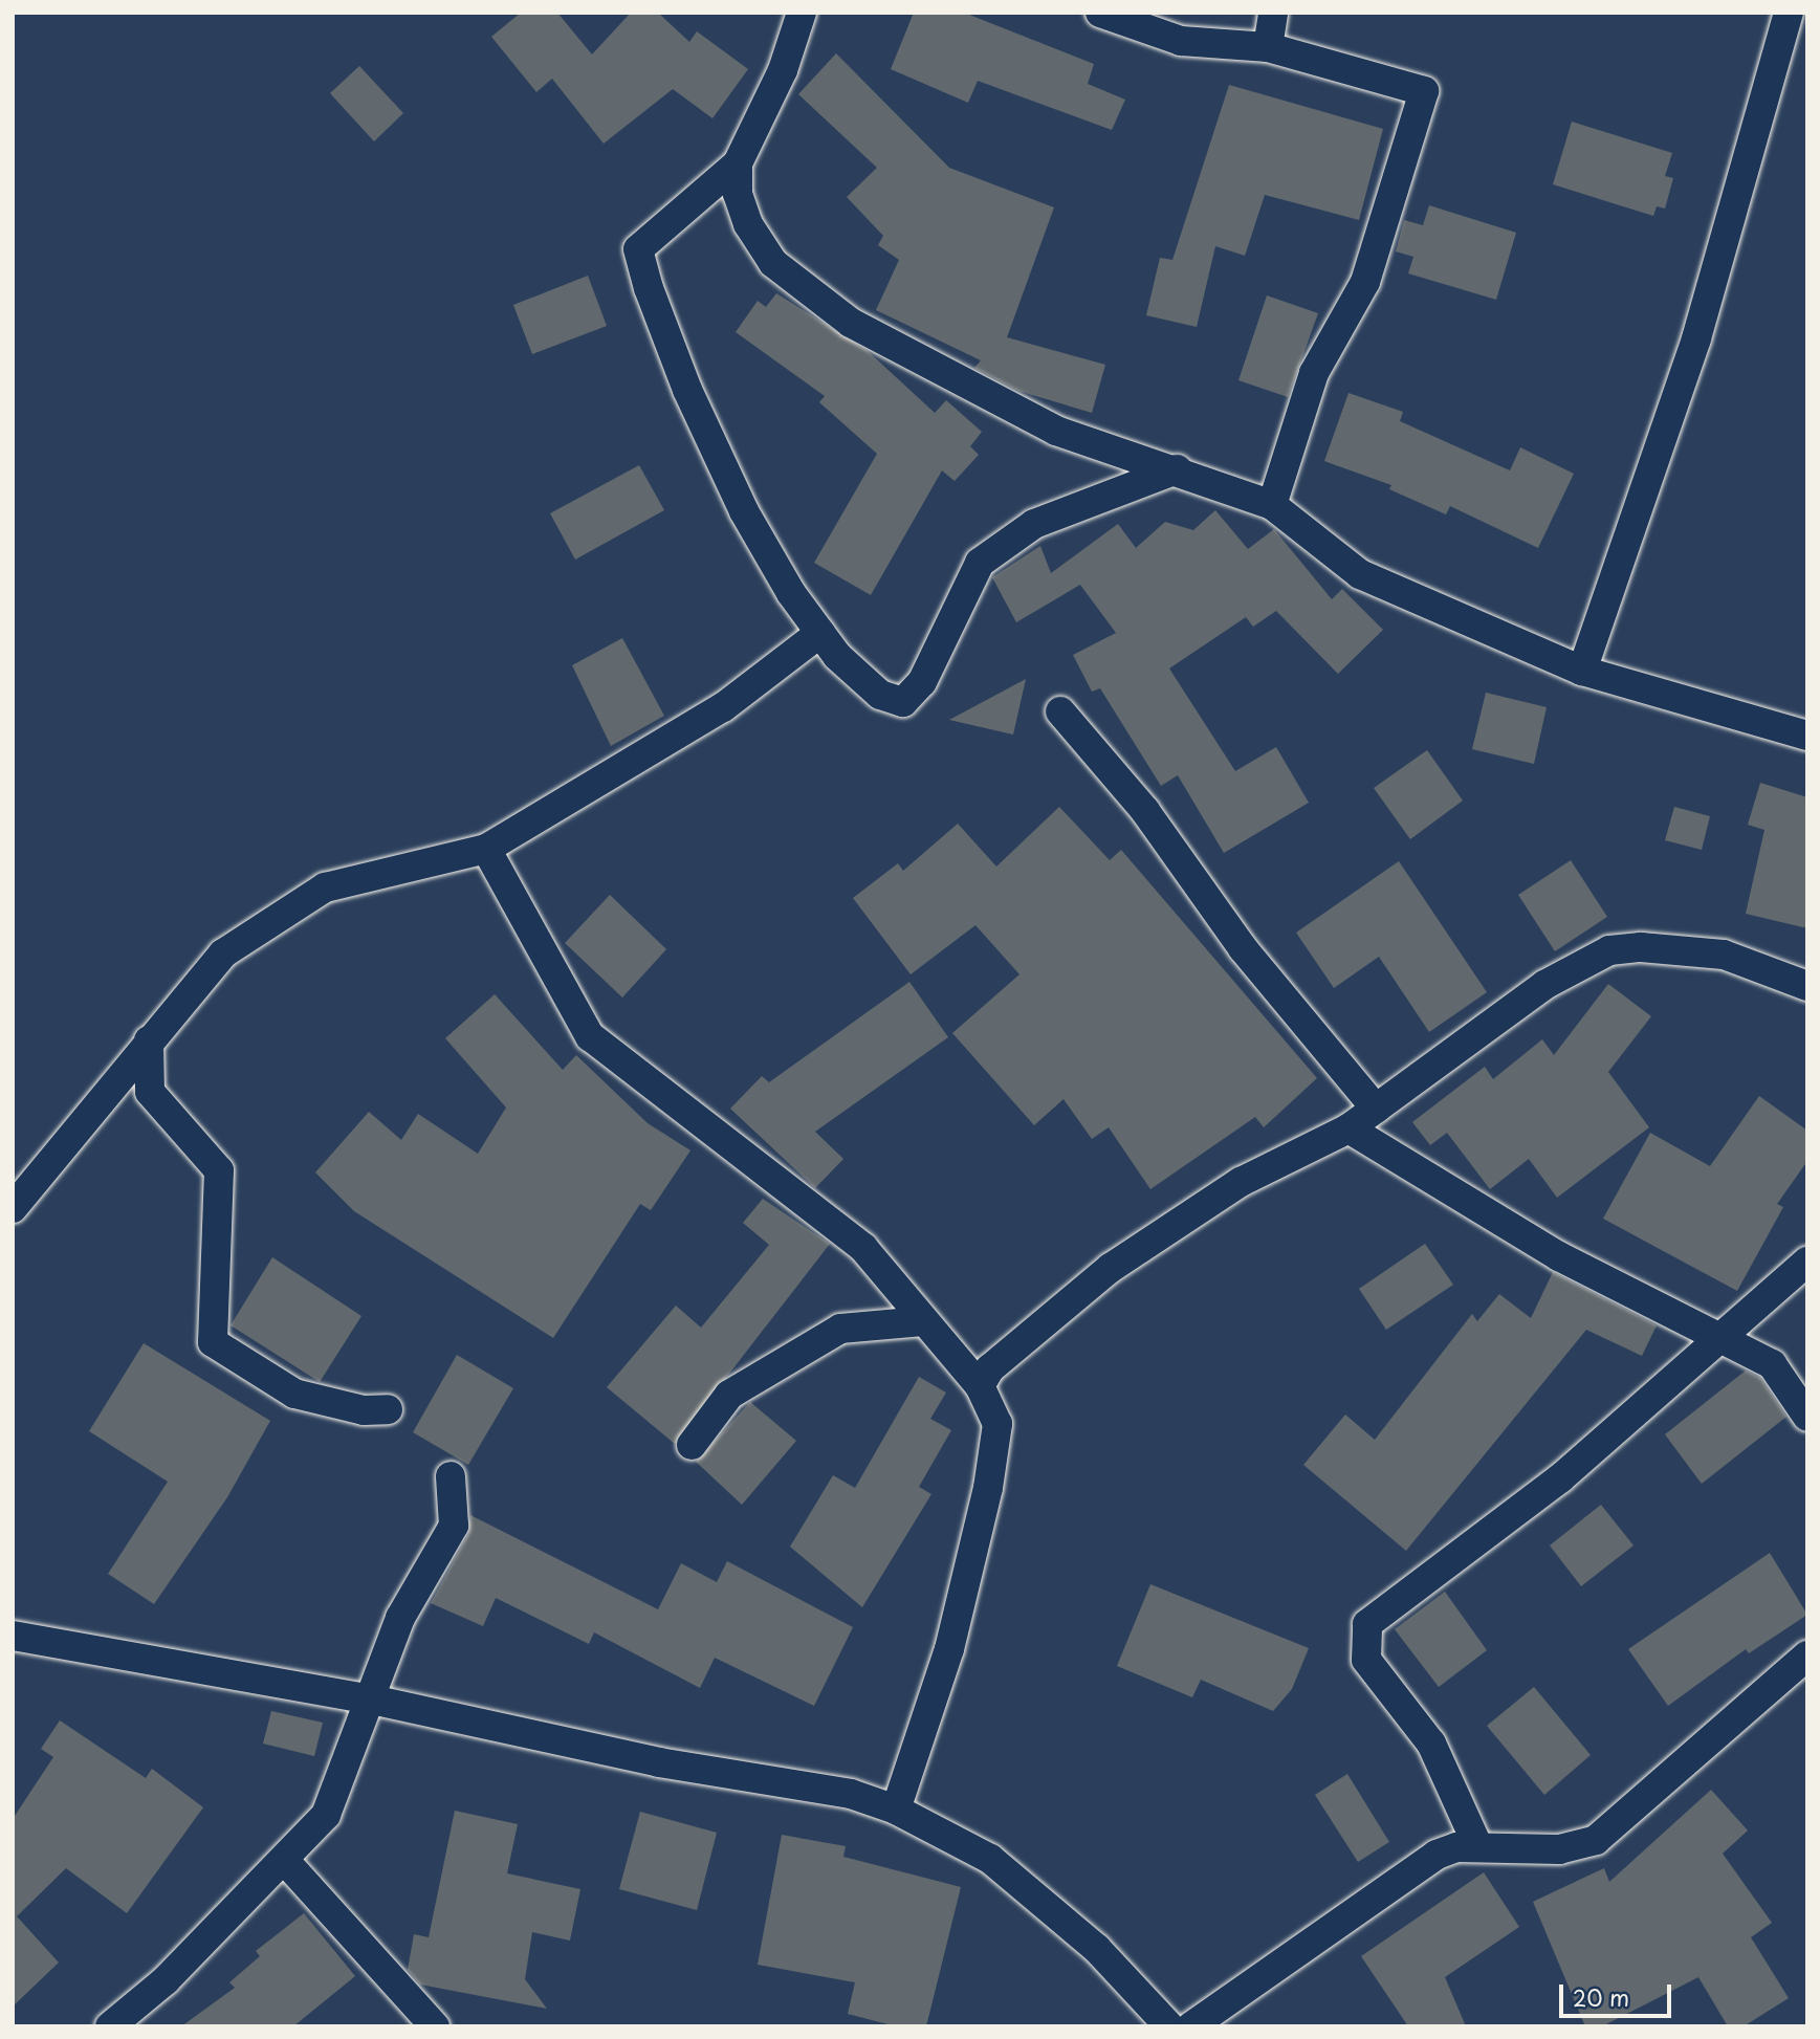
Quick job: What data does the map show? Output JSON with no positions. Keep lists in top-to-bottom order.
{
  "scale_bar": "20 m"
}
